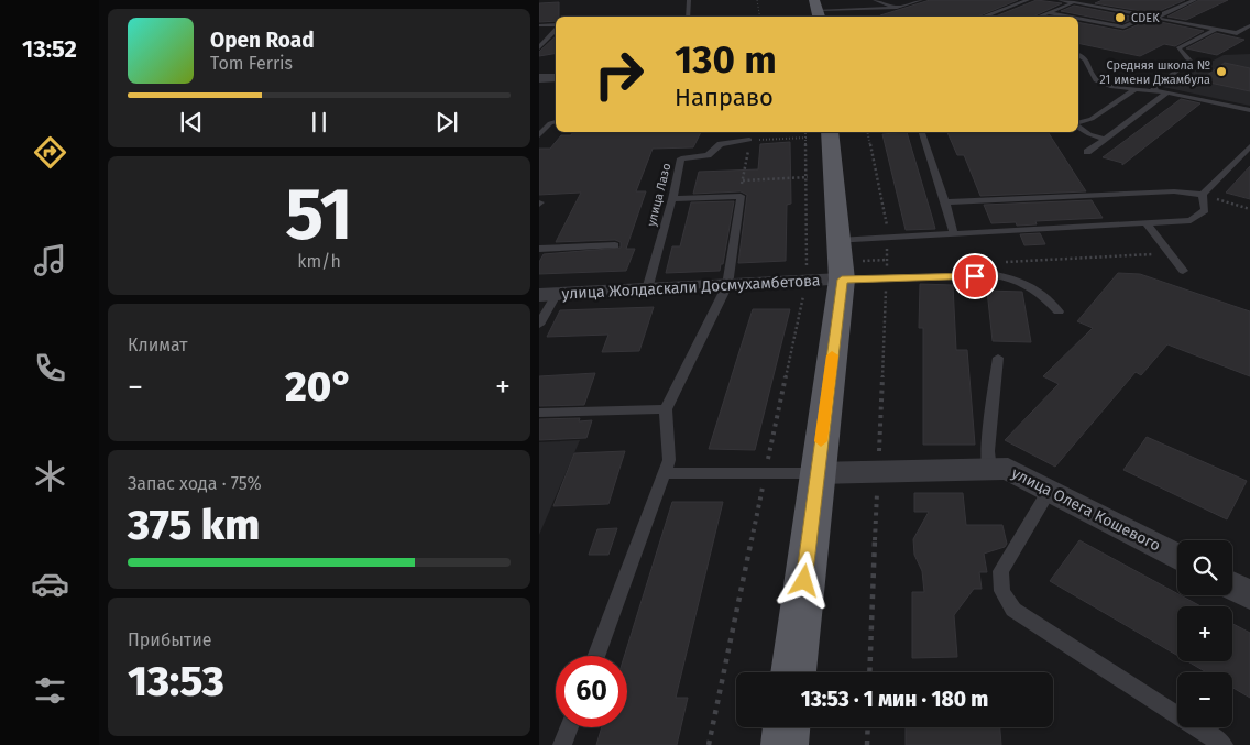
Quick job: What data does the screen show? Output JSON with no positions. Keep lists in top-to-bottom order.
{
  "streets": {
    "street": ["улица Жолдаскали Досмухамбетова", "улица Олега Кошевого"],
    "lane": ["улица Лазо"]
  },
  "crossings": [
    ["улица Лазо", "улица Жолдаскали Досмухамбетова"]
  ],
  "places": ["CDEK", "Средняя школа № 21 имени Джамбула"],
  "page": {
    "tabs": "13:52",
    "turn": ["130 m", "Направо"],
    "song": ["Open Road", "Tom Ferris"],
    "tile": [
      ["51", "km/h"],
      "Климат",
      ["Запас хода · 75%", "375 km"],
      ["Прибытие", "13:53"]
    ],
    "heat": ["−", "20°", "+"],
    "map_buttons": ["+", "−"],
    "limit": "60",
    "trip": "13:53 · 1 мин · 180 m"
  }
}
